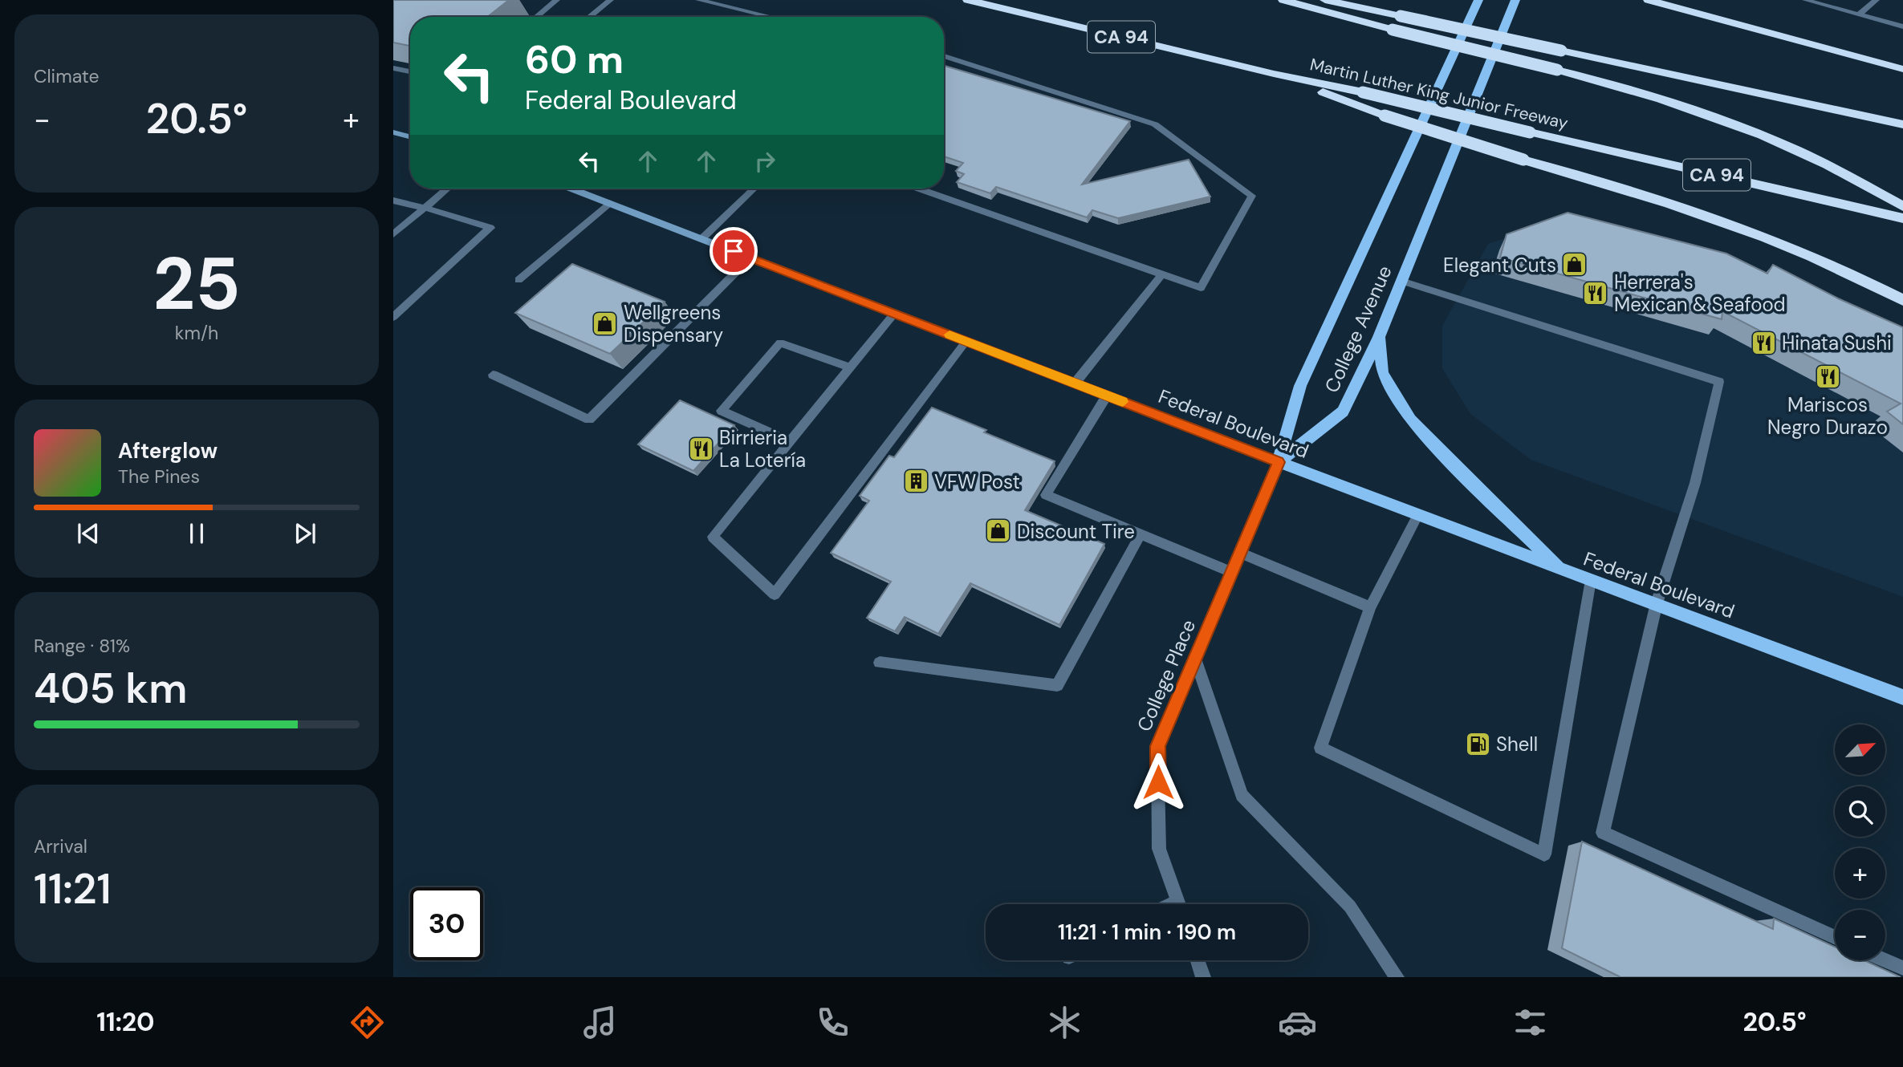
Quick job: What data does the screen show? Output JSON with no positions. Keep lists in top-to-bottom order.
{
  "streets": {
    "highway": ["CA 94", "Martin Luther King Junior Freeway"],
    "main road": ["College Avenue", "Federal Boulevard"],
    "street": ["College Place"]
  },
  "crossings": [
    ["College Avenue", "Federal Boulevard"],
    ["College Avenue", "College Place"],
    ["Federal Boulevard", "College Place"]
  ],
  "places": {
    "shop": ["Elegant Cuts", "Wellgreens Dispensary", "Discount Tire"],
    "restaurant": [
      "Herrera's Mexican & Seafood",
      "Hinata Sushi",
      "Mariscos Negro Durazo",
      "Birrieria La Lotería"
    ],
    "building": ["VFW Post"],
    "fuel station": ["Shell"]
  },
  "north": "top right",
  "page": {
    "tile": [
      "Climate",
      ["25", "km/h"],
      ["Range · 81%", "405 km"],
      ["Arrival", "11:21"]
    ],
    "turn": ["60 m", "Federal Boulevard"],
    "heat": ["−", "20.5°", "+"],
    "song": ["Afterglow", "The Pines"],
    "map_buttons": ["+", "−"],
    "limit": "30",
    "trip": "11:21 · 1 min · 190 m",
    "tabs": ["11:20", "20.5°"]
  }
}
